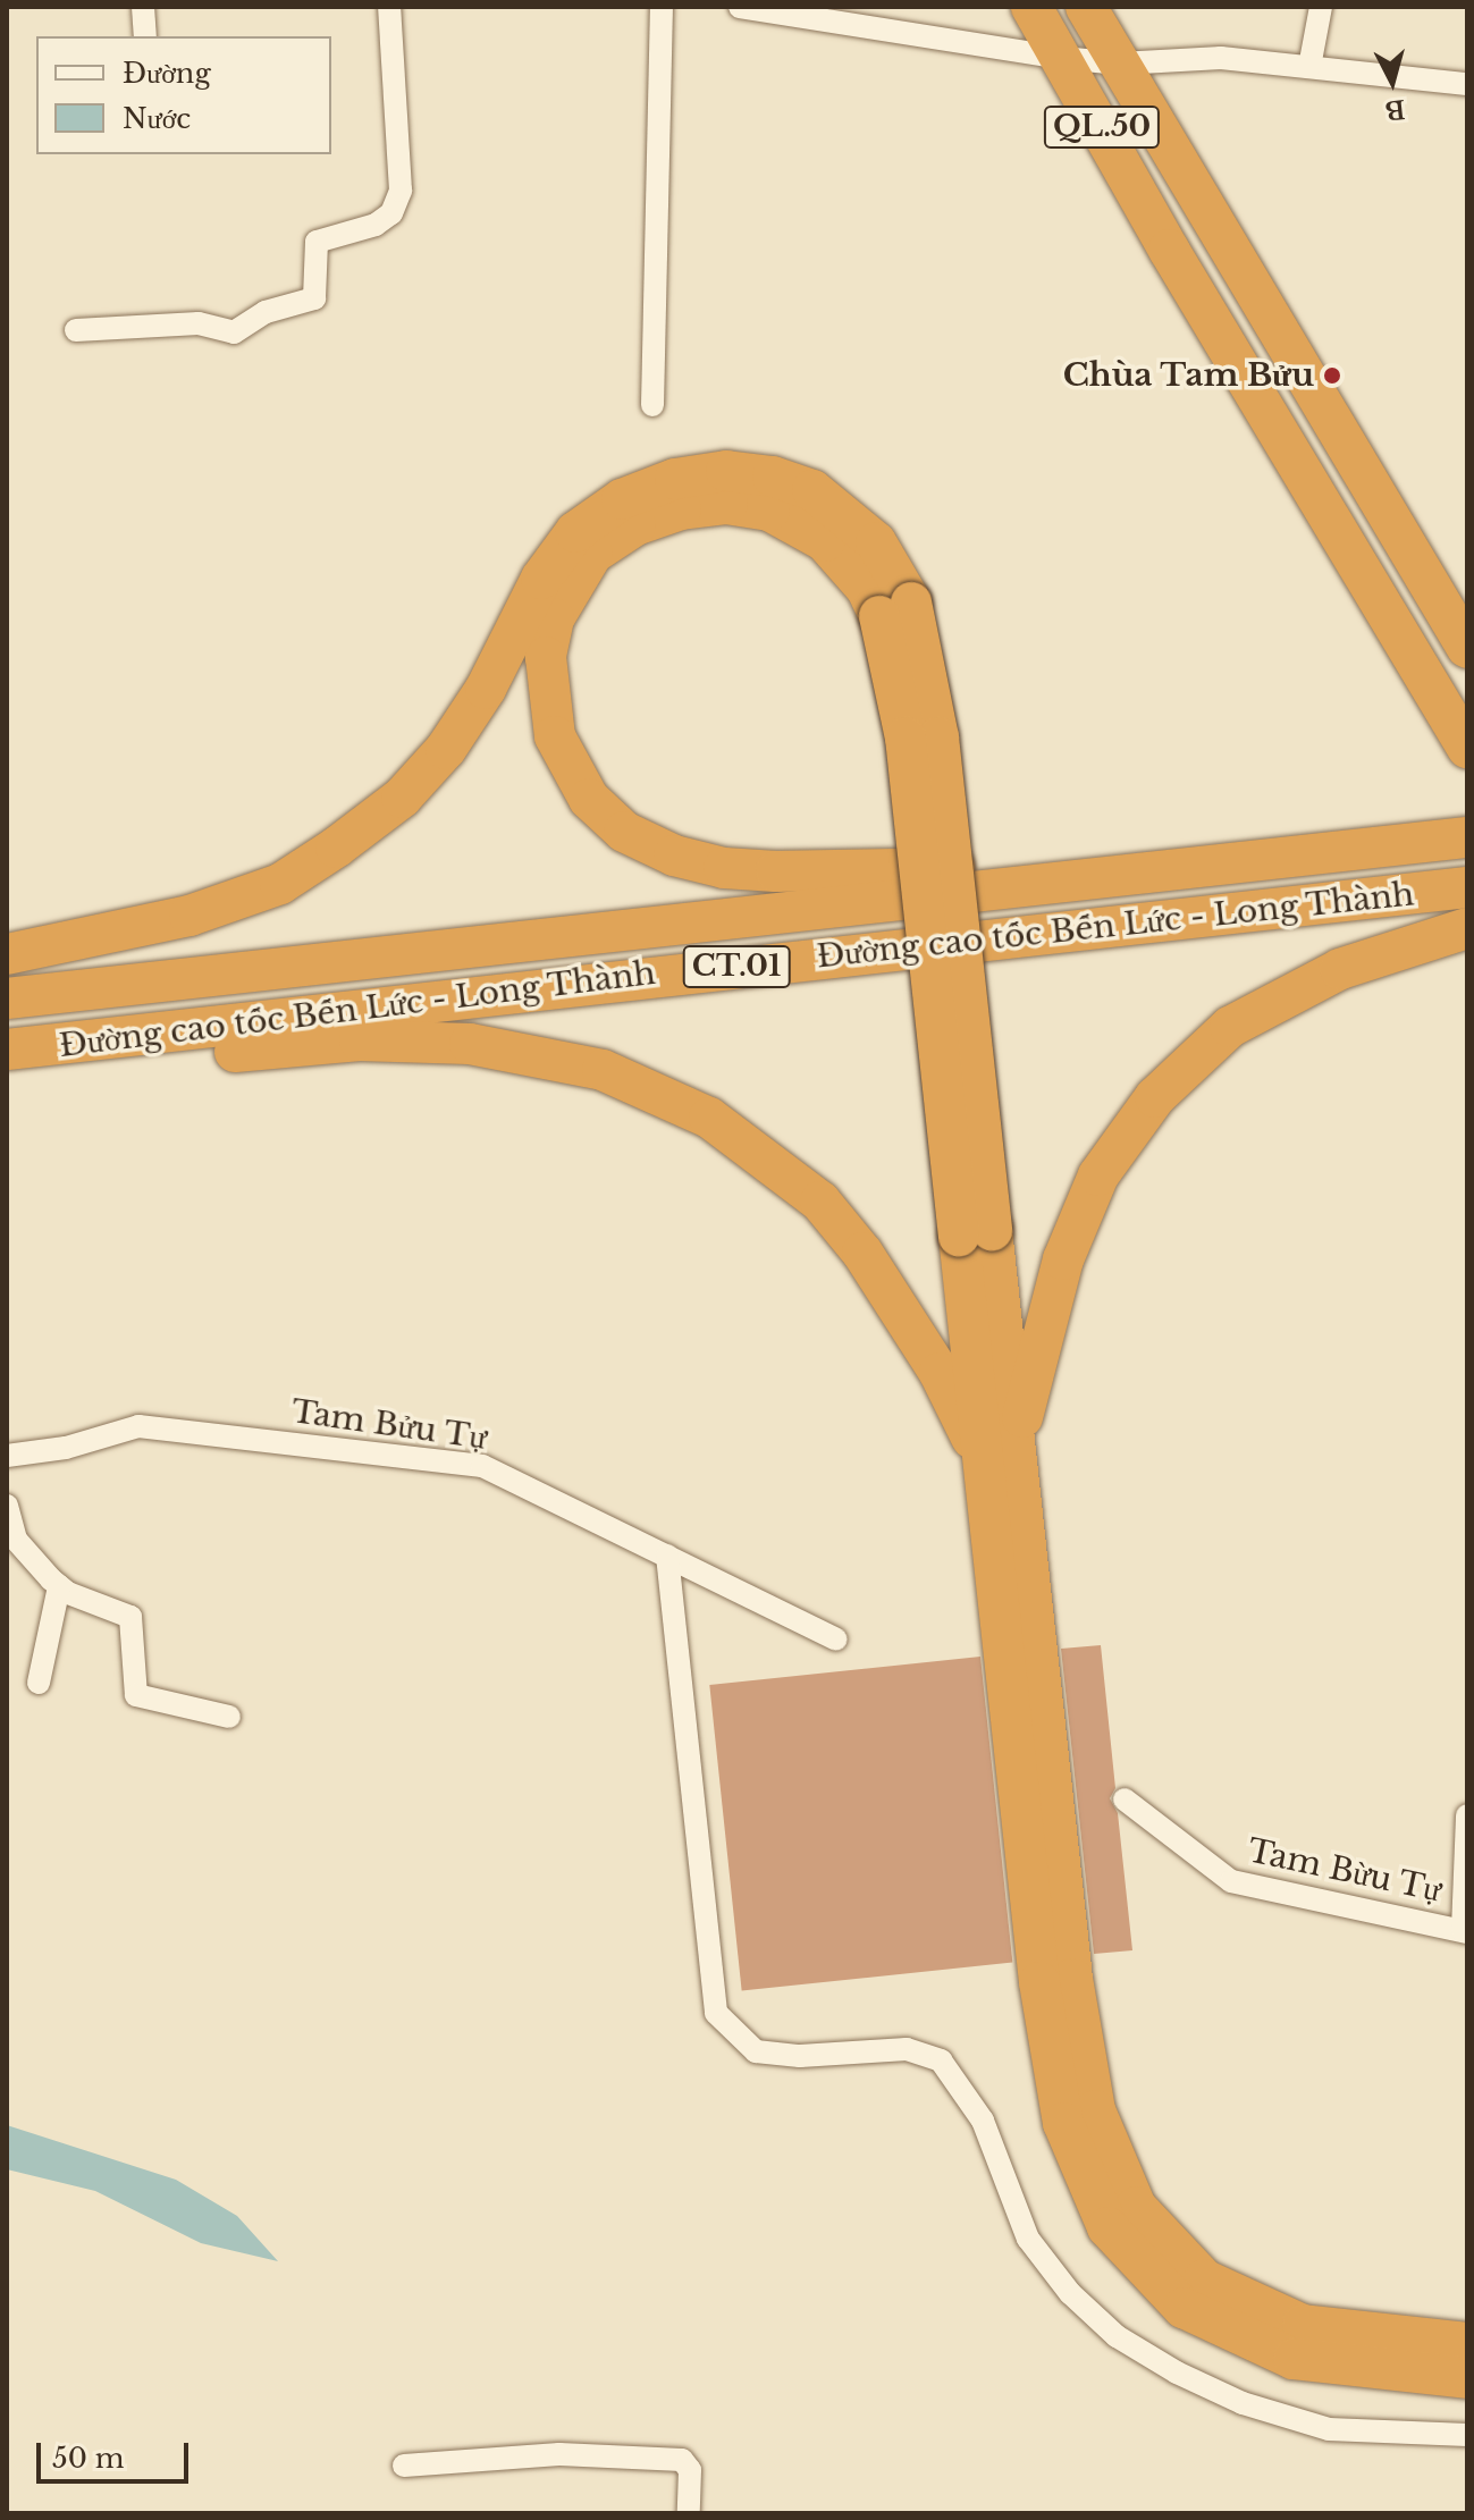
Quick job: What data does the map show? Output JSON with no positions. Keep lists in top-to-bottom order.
{
  "streets": {
    "highway": ["QL.50", "Đường cao tốc Bến Lức - Long Thành", "CT.01"],
    "street": ["Tam Bửu Tự", "Tam Bừu Tự"]
  },
  "places": ["Chùa Tam Bửu"],
  "legend": ["Đường", "Nước"],
  "scale_bar": "50 m",
  "north": "bottom"
}
